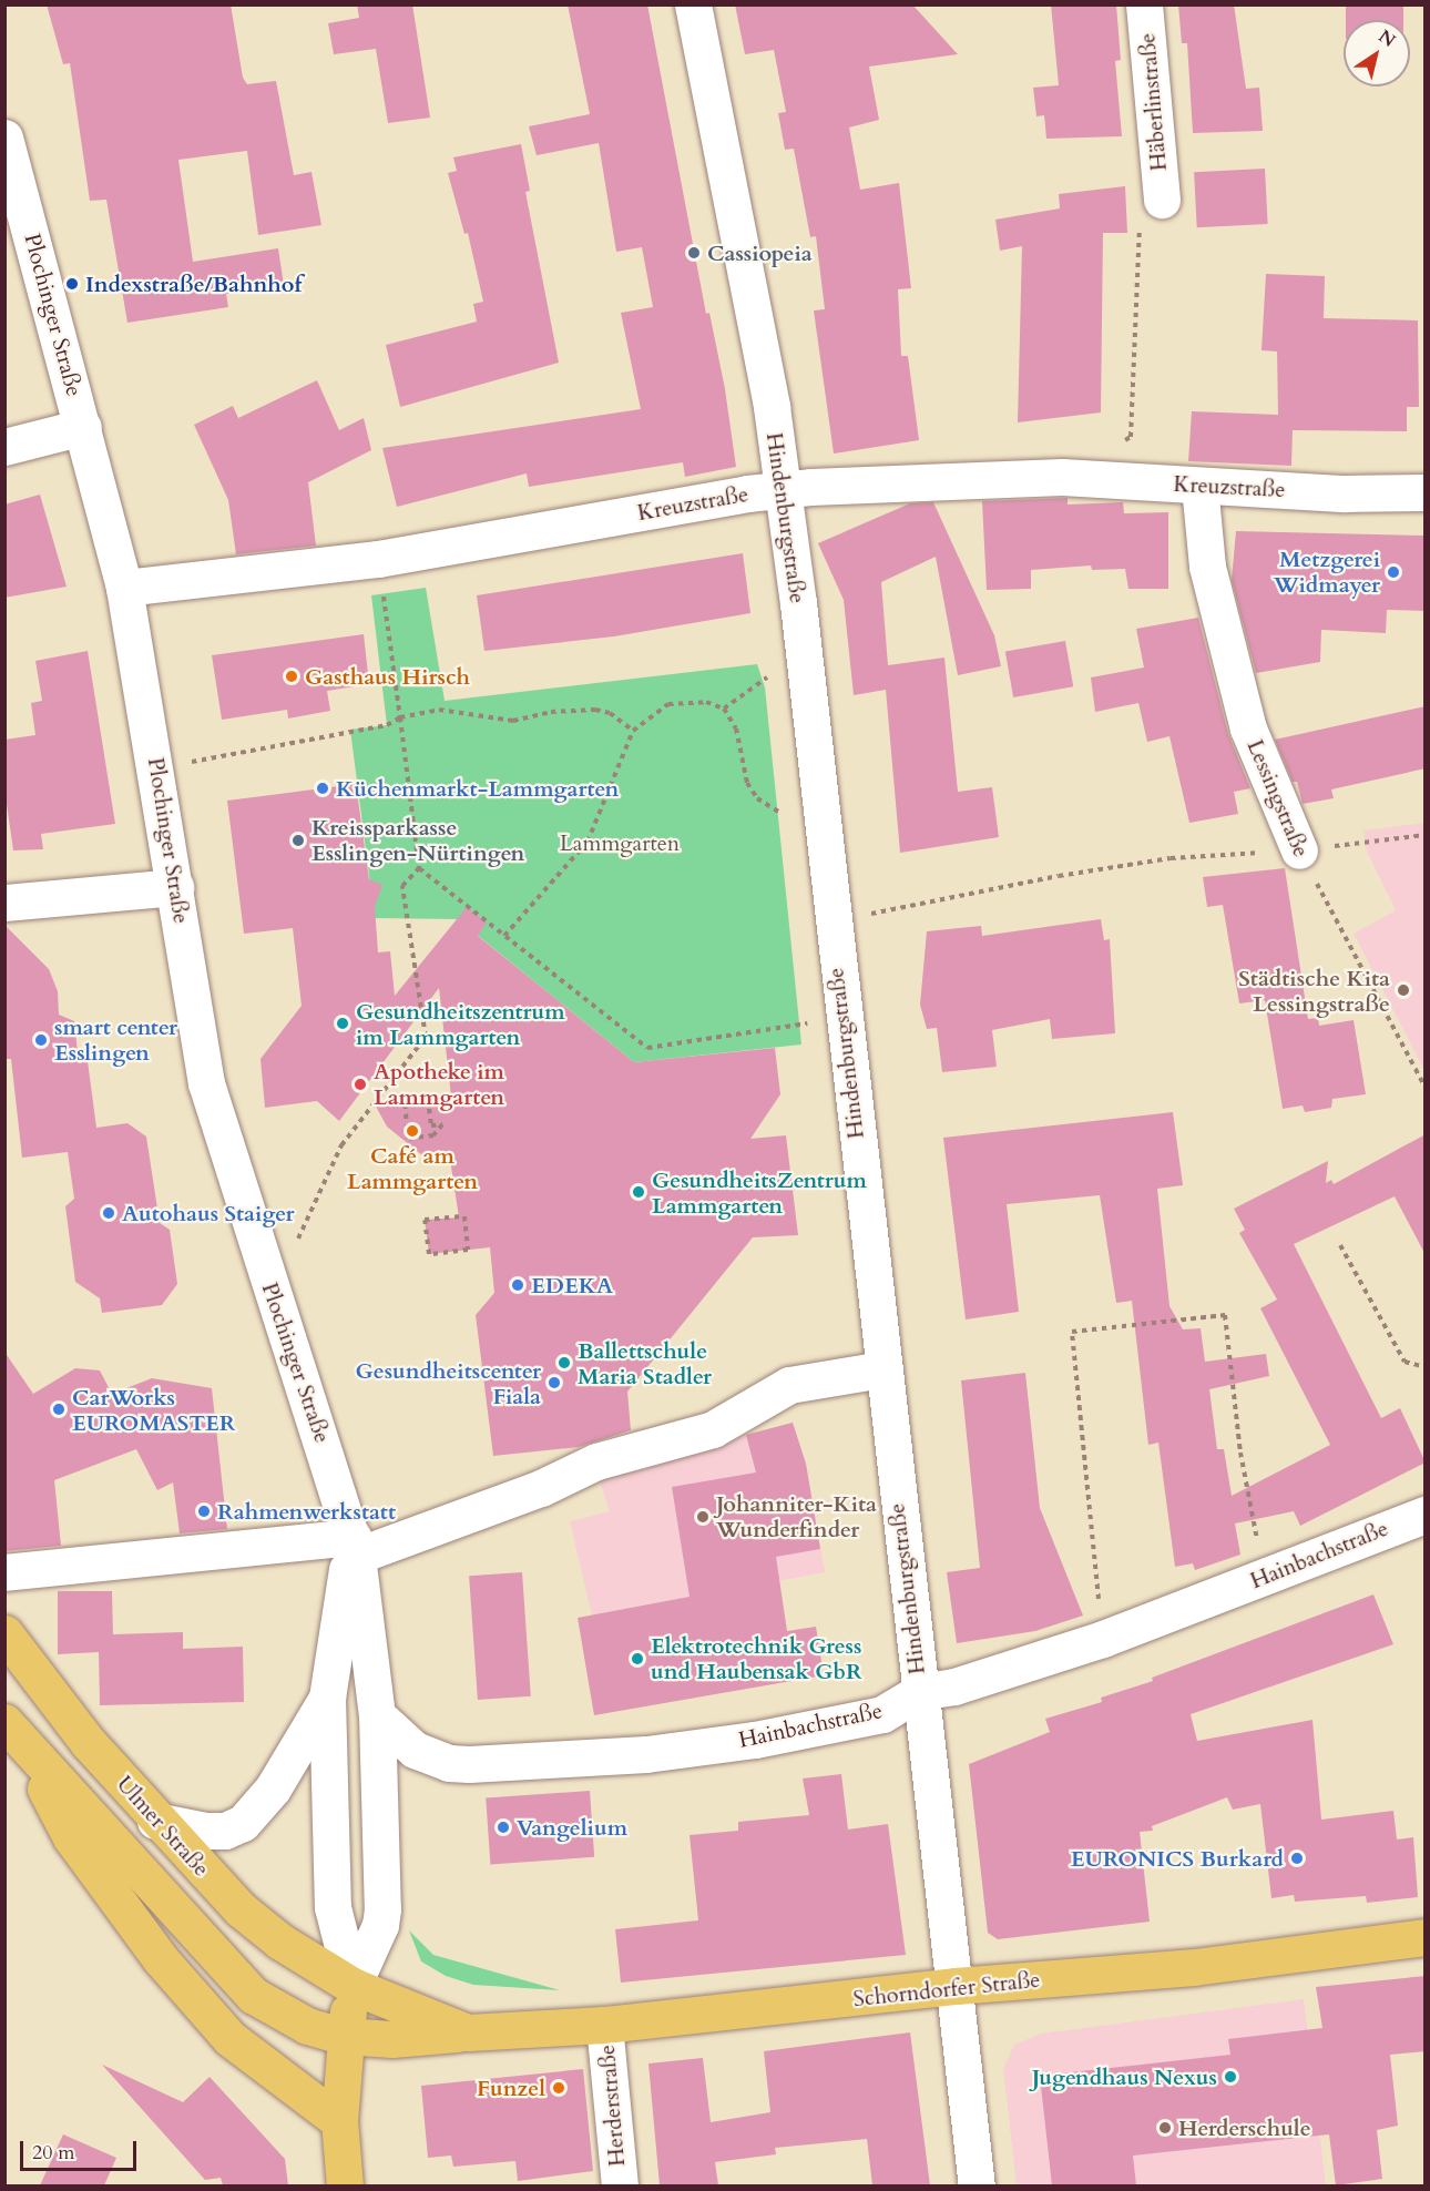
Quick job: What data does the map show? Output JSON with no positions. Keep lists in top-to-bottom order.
{
  "streets": {
    "main road": ["Plochinger Straße", "Ulmer Straße", "Schorndorfer Straße"],
    "street": [
      "Häberlinstraße",
      "Kreuzstraße",
      "Hindenburgstraße",
      "Lessingstraße",
      "Hainbachstraße",
      "Herderstraße"
    ]
  },
  "crossings": [
    ["Plochinger Straße", "Kreuzstraße"],
    ["Plochinger Straße", "Hainbachstraße"],
    ["Plochinger Straße", "Ulmer Straße"],
    ["Plochinger Straße", "Schorndorfer Straße"],
    ["Kreuzstraße", "Hindenburgstraße"],
    ["Kreuzstraße", "Lessingstraße"],
    ["Hindenburgstraße", "Hainbachstraße"],
    ["Hindenburgstraße", "Schorndorfer Straße"],
    ["Ulmer Straße", "Schorndorfer Straße"],
    ["Schorndorfer Straße", "Herderstraße"]
  ],
  "parks": ["Lammgarten"],
  "places": [
    "Cassiopeia",
    "Indexstraße/Bahnhof",
    "Metzgerei Widmayer",
    "Gasthaus Hirsch",
    "Küchenmarkt-Lammgarten",
    "Kreissparkasse Esslingen-Nürtingen",
    "Städtische Kita Lessingstraße",
    "Gesundheitszentrum im Lammgarten",
    "smart center Esslingen",
    "Apotheke im Lammgarten",
    "Café am Lammgarten",
    "GesundheitsZentrum Lammgarten",
    "Autohaus Staiger",
    "EDEKA",
    "Ballettschule Maria Stadler",
    "Gesundheitscenter Fiala",
    "CarWorks EUROMASTER",
    "Rahmenwerkstatt",
    "Johanniter-Kita Wunderfinder",
    "Elektrotechnik Gress und Haubensak GbR",
    "Vangelium",
    "EURONICS Burkard",
    "Jugendhaus Nexus",
    "Funzel",
    "Herderschule"
  ],
  "scale_bar": "20 m",
  "north": "top right"
}
